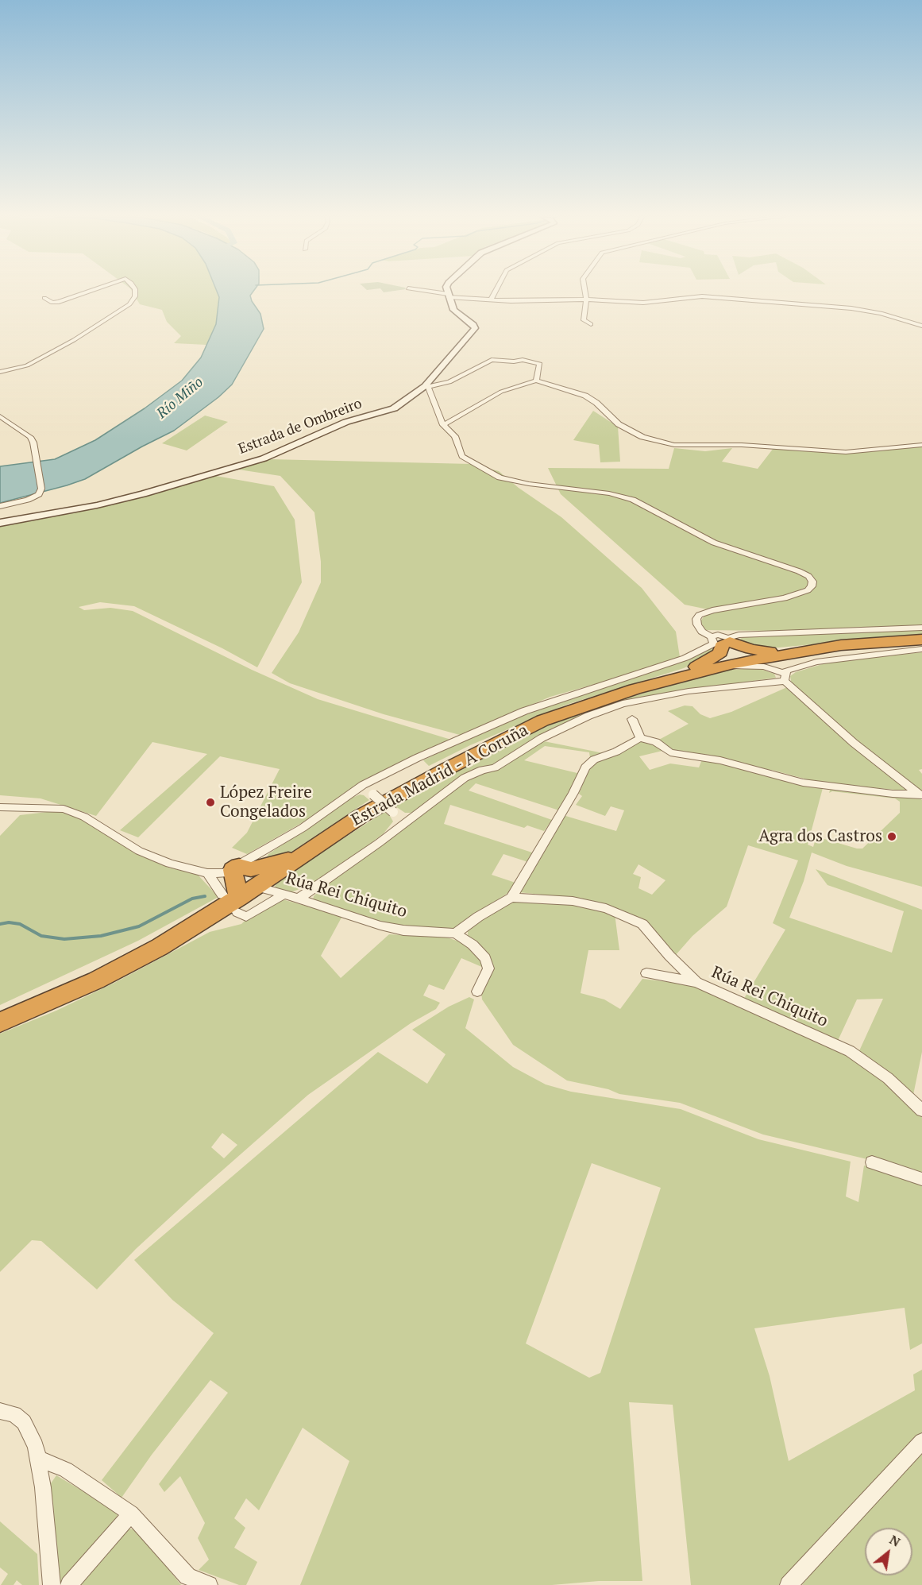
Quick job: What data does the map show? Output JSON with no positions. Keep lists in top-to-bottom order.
{
  "streets": {
    "highway": ["Estrada Madrid - A Coruña"],
    "street": ["Estrada de Ombreiro", "Rúa Rei Chiquito"]
  },
  "crossings": [
    ["Estrada Madrid - A Coruña", "Rúa Rei Chiquito"]
  ],
  "water": ["Río Miño"],
  "places": ["López Freire Congelados", "Agra dos Castros"],
  "north": "top right"
}
